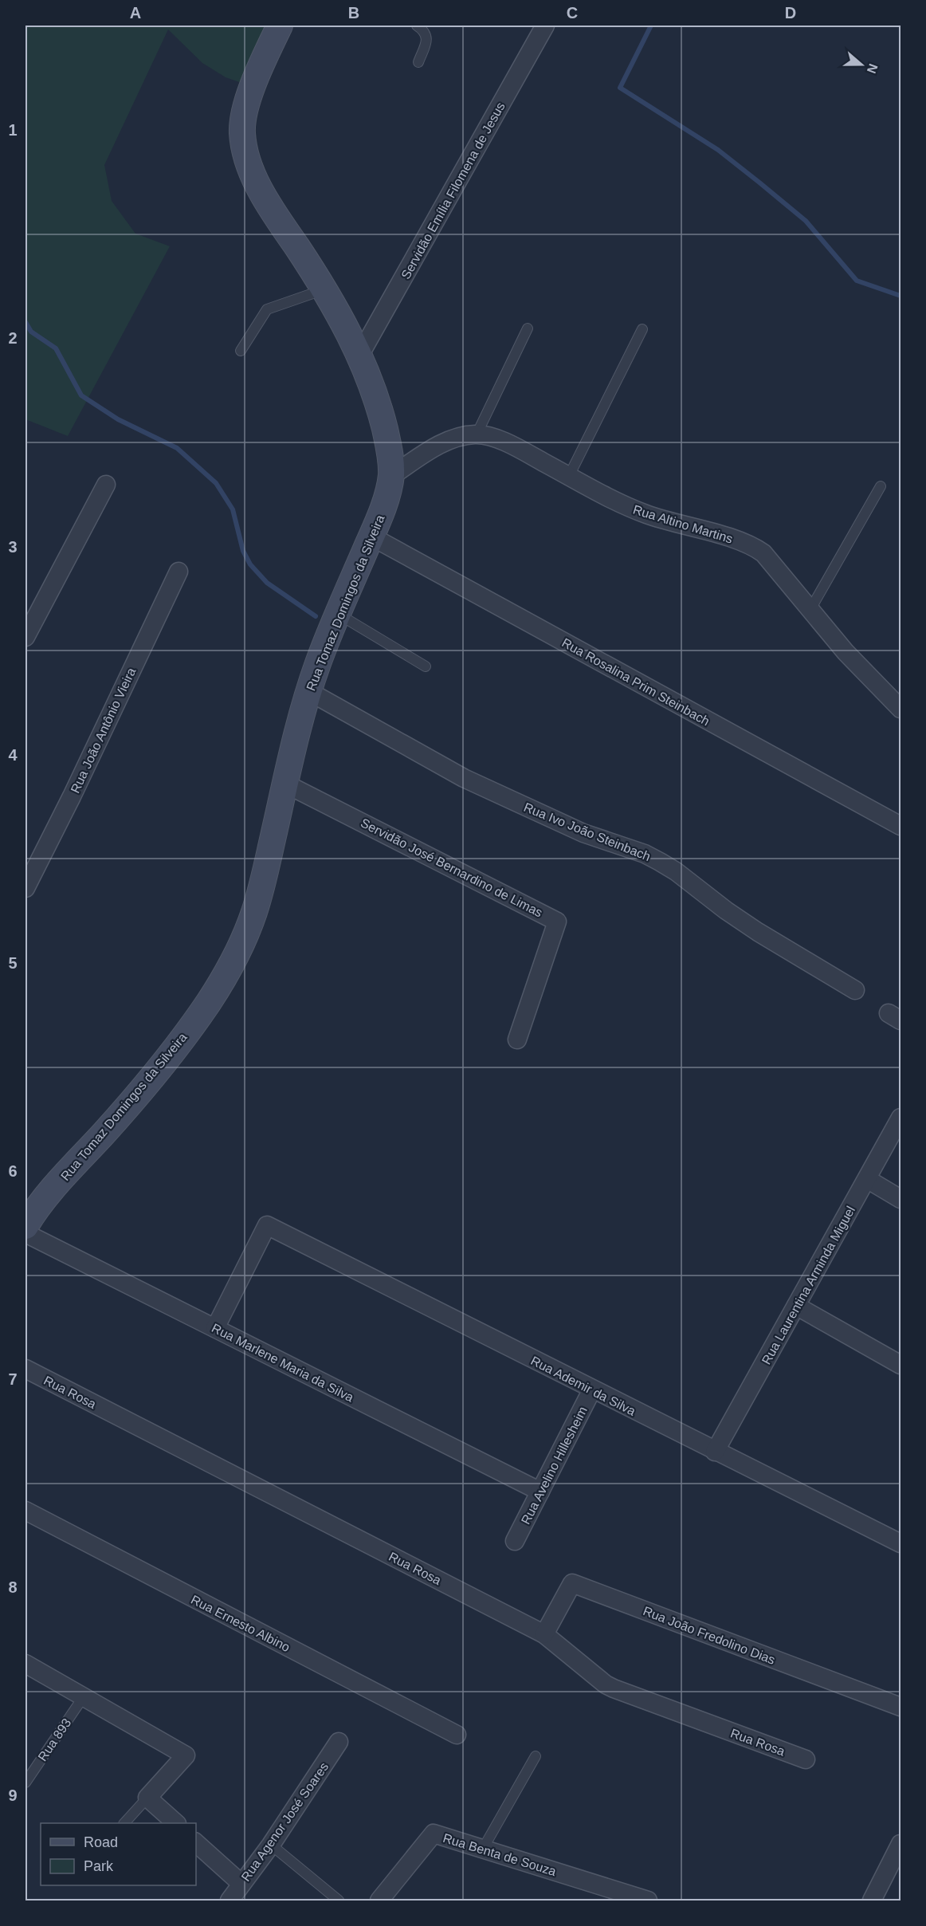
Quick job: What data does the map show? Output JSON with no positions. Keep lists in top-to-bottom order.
{
  "streets": {
    "main road": ["Rua Tomaz Domingos da Silveira"],
    "street": [
      "Servidão Emília Filomena de Jesus",
      "Rua Altino Martins",
      "Rua Rosalina Prim Steinbach",
      "Rua João Antônio Vieira",
      "Rua Ivo João Steinbach",
      "Servidão José Bernardino de Limas",
      "Rua Laurentina Arminda Miguel",
      "Rua Marlene Maria da Silva",
      "Rua Ademir da Silva",
      "Rua Rosa",
      "Rua Avelino Hillesheim",
      "Rua Ernesto Albino",
      "Rua João Fredolino Dias",
      "Rua Agenor José Soares",
      "Rua Benta de Souza"
    ],
    "lane": ["Rua 893"]
  },
  "crossings": [
    ["Servidão Emília Filomena de Jesus", "Rua Tomaz Domingos da Silveira"],
    ["Rua Altino Martins", "Rua Tomaz Domingos da Silveira"],
    ["Rua Tomaz Domingos da Silveira", "Rua Rosalina Prim Steinbach"],
    ["Rua Tomaz Domingos da Silveira", "Rua Ivo João Steinbach"],
    ["Rua Tomaz Domingos da Silveira", "Servidão José Bernardino de Limas"],
    ["Rua Laurentina Arminda Miguel", "Rua Ademir da Silva"],
    ["Rua Marlene Maria da Silva", "Rua Ademir da Silva"],
    ["Rua Marlene Maria da Silva", "Rua Avelino Hillesheim"],
    ["Rua Ademir da Silva", "Rua Avelino Hillesheim"],
    ["Rua Rosa", "Rua João Fredolino Dias"]
  ],
  "legend": ["Road", "Park"],
  "north": "right",
  "grid": {
    "columns": [
      "A",
      "B",
      "C",
      "D"
    ],
    "rows": [
      "1",
      "2",
      "3",
      "4",
      "5",
      "6",
      "7",
      "8",
      "9"
    ]
  }
}
